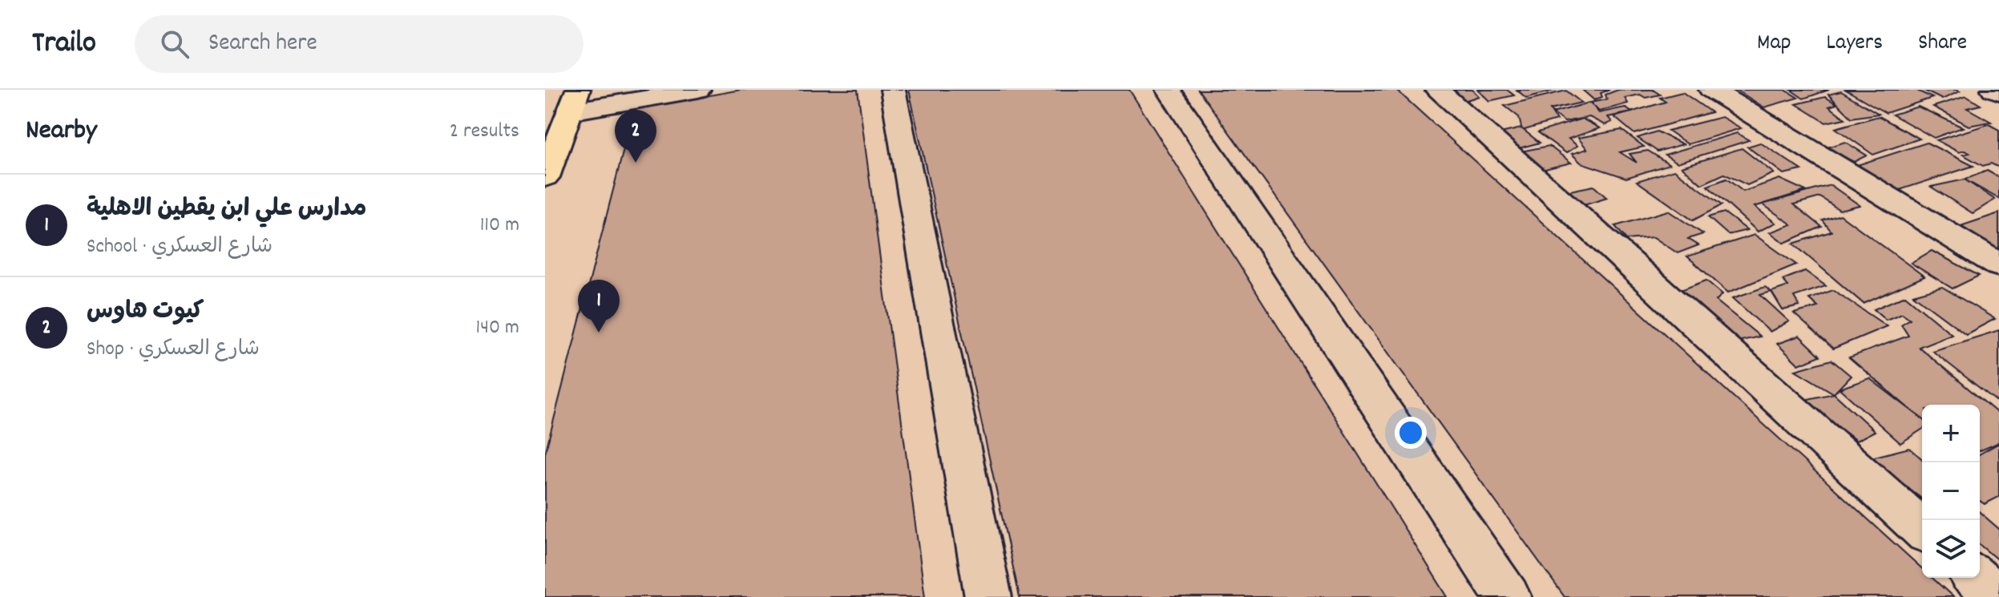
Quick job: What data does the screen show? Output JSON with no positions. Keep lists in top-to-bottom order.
{
  "page": {
    "header": "Trailo",
    "search": "Search here",
    "nav": ["Map", "Layers", "Share"],
    "heading": ["Nearby", "2 results"],
    "pins": ["2", "1"],
    "list": [
      {
        "mark": "1",
        "name": "مدارس علي ابن يقطين الاهلية",
        "note": "School · شارع العسكري",
        "value": "110 m"
      },
      {
        "mark": "2",
        "name": "كيوت هاوس",
        "note": "Shop · شارع العسكري",
        "value": "140 m"
      }
    ],
    "map_buttons": ["+", "−"]
  }
}
